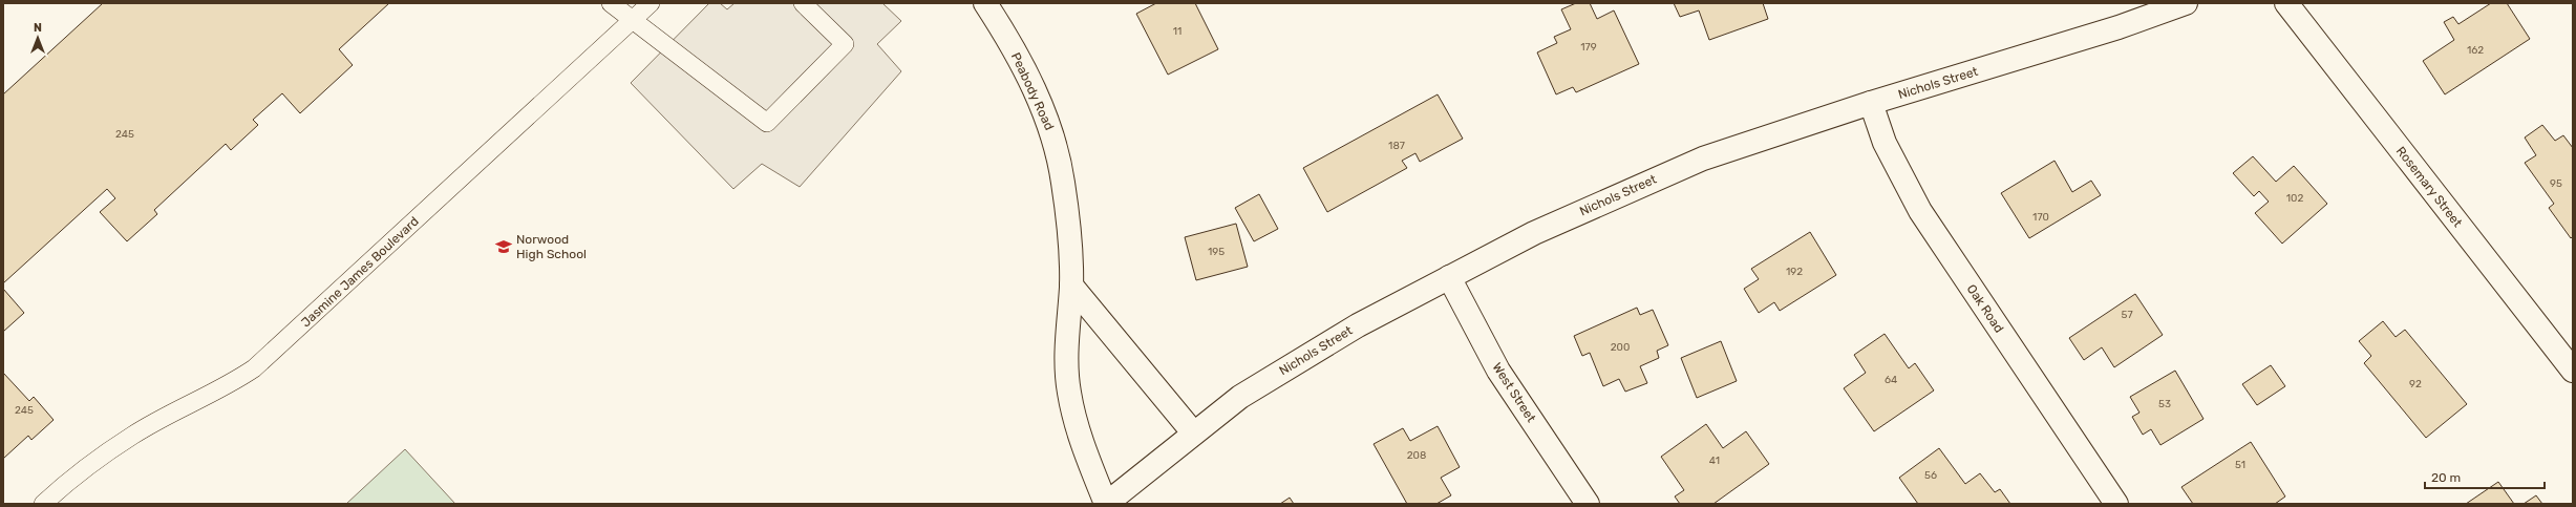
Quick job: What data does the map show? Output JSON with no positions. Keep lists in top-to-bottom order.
{
  "streets": {
    "street": [
      "Nichols Street",
      "Peabody Road",
      "Rosemary Street",
      "Oak Road",
      "West Street"
    ],
    "lane": ["Jasmine James Boulevard"]
  },
  "crossings": [
    ["Nichols Street", "Peabody Road"],
    ["Nichols Street", "Oak Road"],
    ["Nichols Street", "West Street"]
  ],
  "places": {
    "school or university": ["Norwood High School"]
  },
  "house_numbers": [
    "11",
    "179",
    "162",
    "245",
    "187",
    "95",
    "102",
    "170",
    "195",
    "192",
    "57",
    "200",
    "64",
    "92",
    "53",
    "245",
    "208",
    "41",
    "51",
    "56"
  ],
  "scale_bar": "20 m",
  "north": "top"
}
